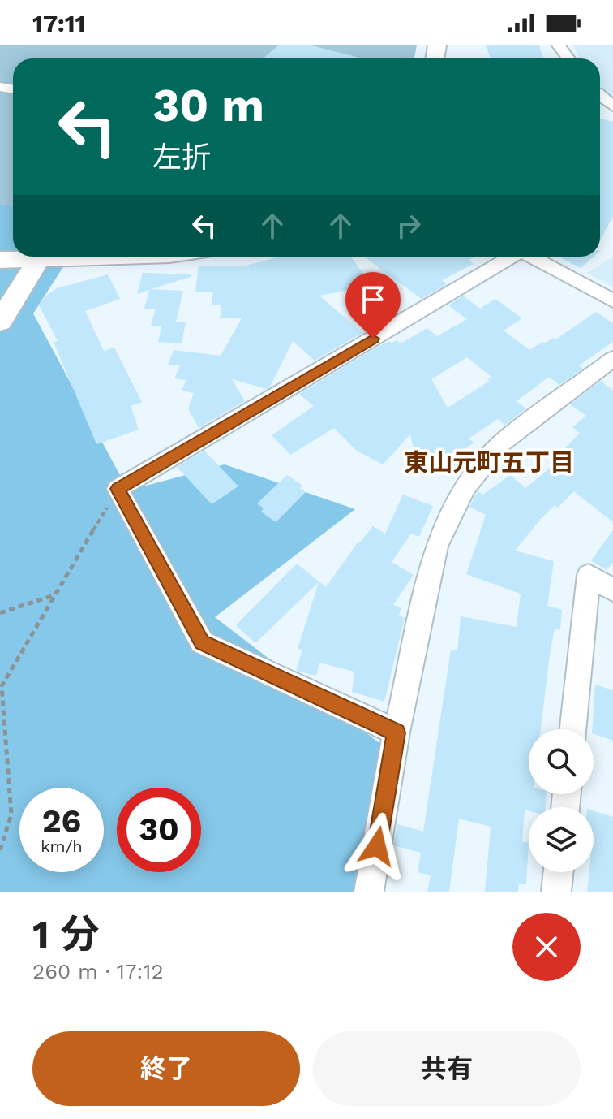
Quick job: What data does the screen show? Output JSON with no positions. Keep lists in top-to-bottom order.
{
  "districts": ["東山元町五丁目"],
  "page": {
    "status": "17:11",
    "turn": ["30 m", "左折"],
    "speed": "26 km/h",
    "limit": "30",
    "heading": ["1 分", "260 m · 17:12"],
    "buttons": ["終了", "共有"]
  }
}
